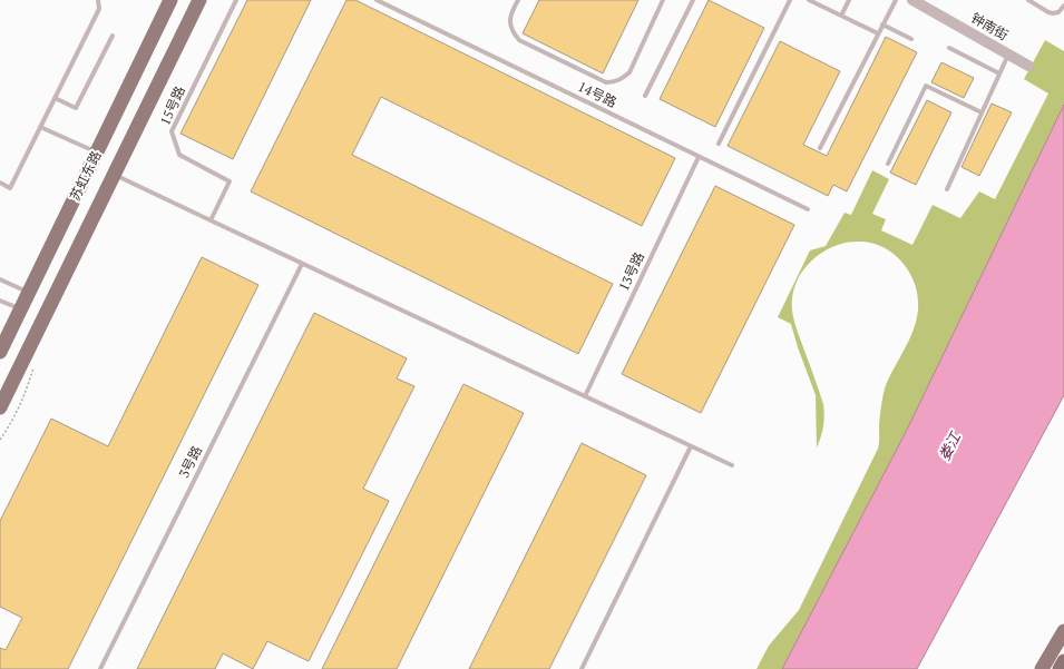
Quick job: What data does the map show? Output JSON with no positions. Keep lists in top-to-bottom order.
{
  "streets": {
    "main road": ["苏虹东路"],
    "street": ["钟南街"],
    "lane": [
      "14号路",
      "15号路",
      "13号路",
      "3号路"
    ]
  },
  "crossings": [
    ["14号路", "13号路"]
  ],
  "water": ["娄江"]
}
